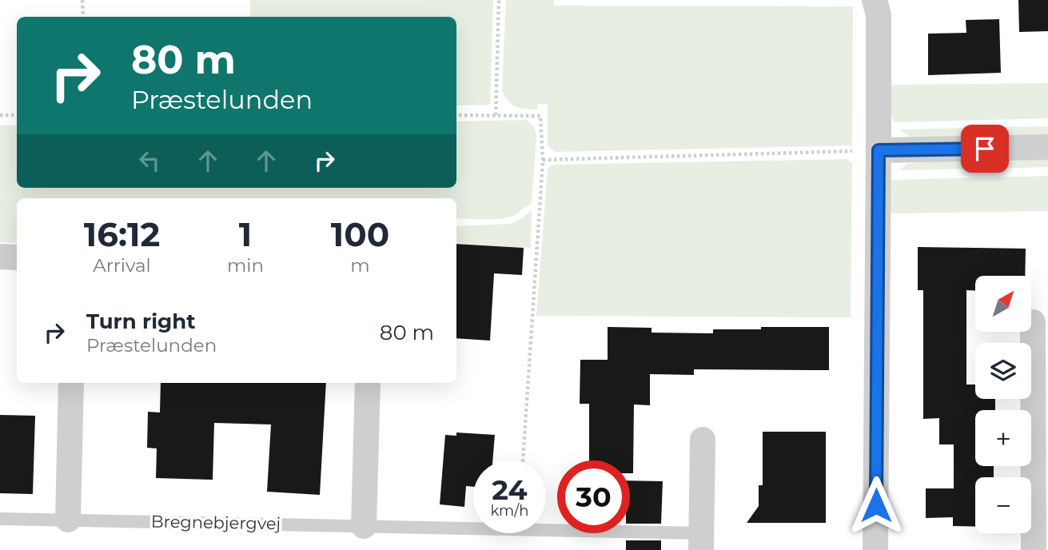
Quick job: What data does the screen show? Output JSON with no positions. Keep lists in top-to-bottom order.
{
  "streets": {
    "lane": ["Bregnebjergvej"]
  },
  "north": "top right",
  "page": {
    "turn": ["80 m", "Præstelunden"],
    "eta": [
      "16:12",
      "Arrival",
      "1",
      "min",
      "100",
      "m"
    ],
    "map_buttons": ["+", "−"],
    "list": [
      {
        "name": "Turn right",
        "note": "Præstelunden",
        "value": "80 m"
      }
    ],
    "speed": "24 km/h",
    "limit": "30"
  }
}
